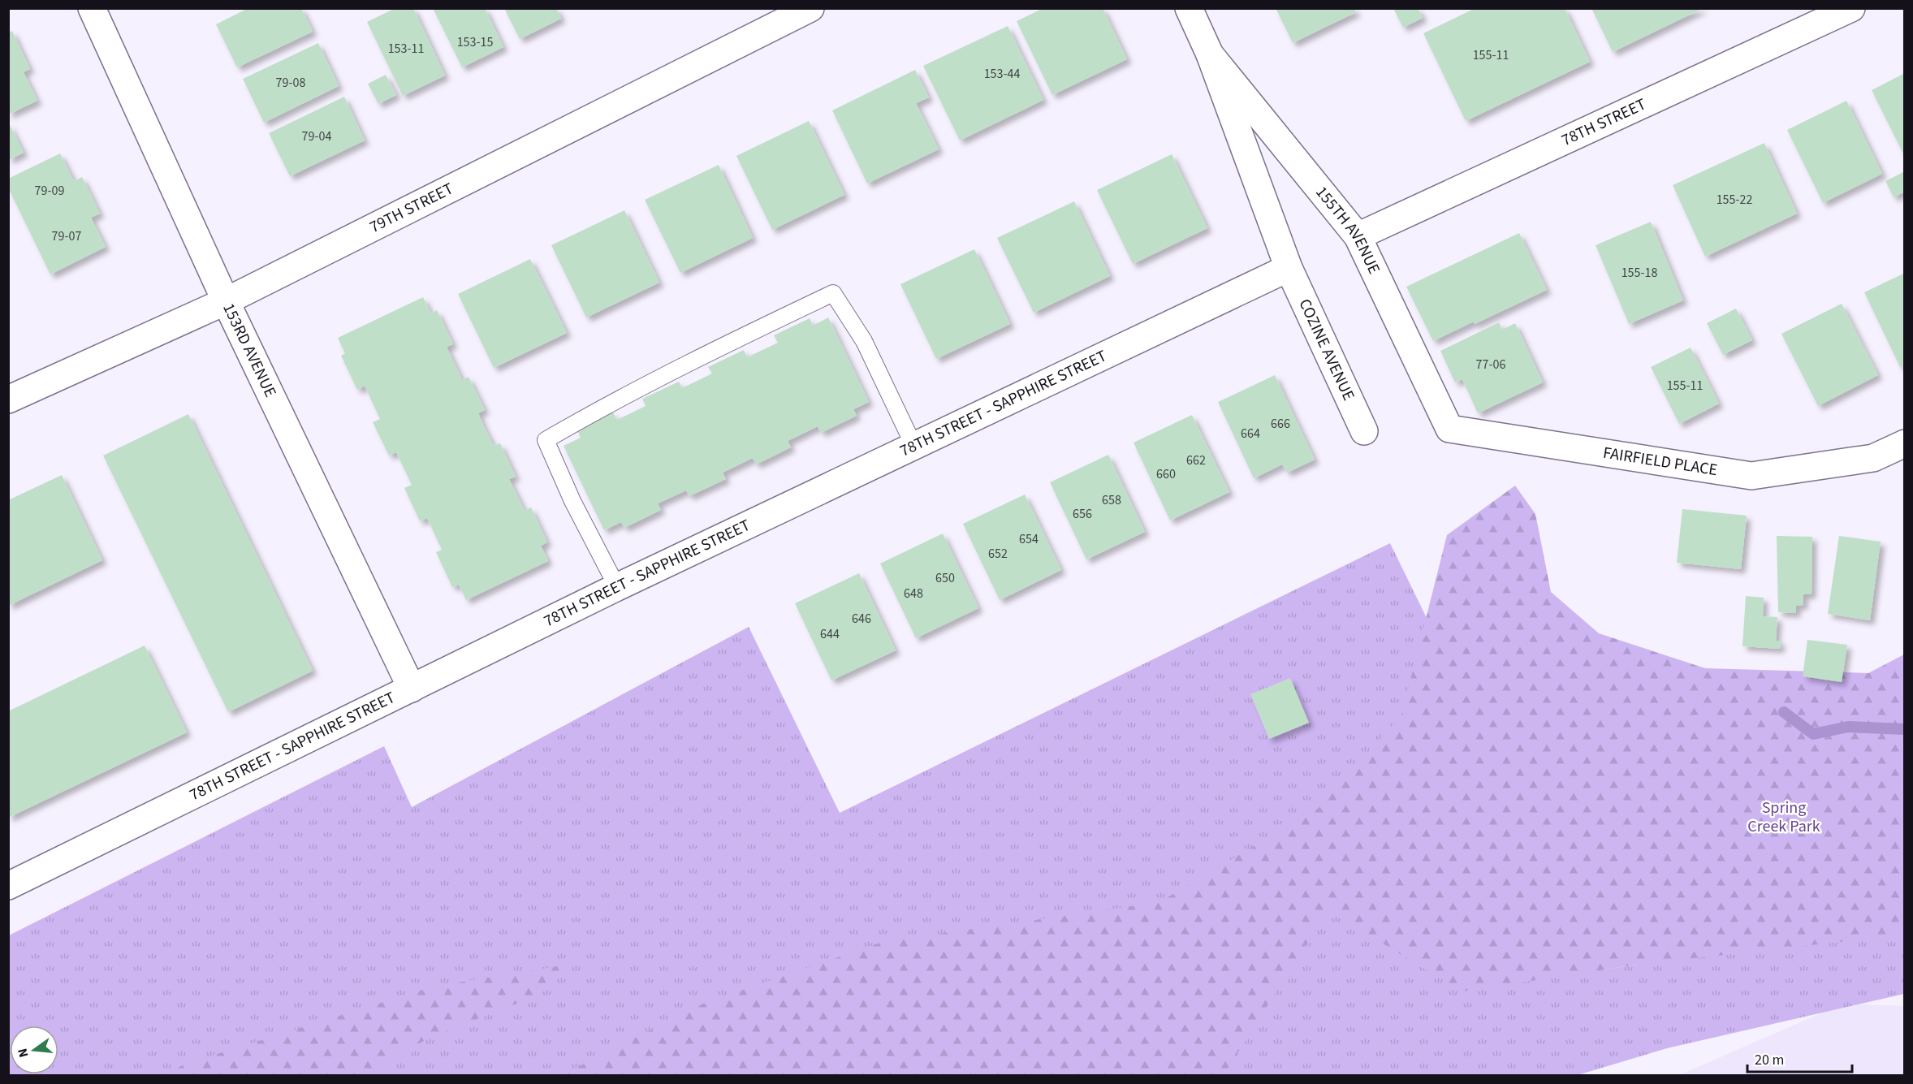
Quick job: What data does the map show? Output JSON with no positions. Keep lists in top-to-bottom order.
{
  "streets": {
    "street": [
      "78TH STREET",
      "79TH STREET",
      "155TH AVENUE",
      "153RD AVENUE",
      "COZINE AVENUE",
      "78TH STREET - SAPPHIRE STREET",
      "FAIRFIELD PLACE"
    ]
  },
  "crossings": [
    ["78TH STREET", "155TH AVENUE"],
    ["79TH STREET", "153RD AVENUE"],
    ["155TH AVENUE", "COZINE AVENUE"],
    ["155TH AVENUE", "78TH STREET - SAPPHIRE STREET"],
    ["155TH AVENUE", "FAIRFIELD PLACE"],
    ["153RD AVENUE", "78TH STREET - SAPPHIRE STREET"],
    ["COZINE AVENUE", "78TH STREET - SAPPHIRE STREET"]
  ],
  "parks": ["Spring Creek Park"],
  "house_numbers": [
    "153-15",
    "153-11",
    "155-11",
    "153-44",
    "79-08",
    "79-04",
    "79-09",
    "155-22",
    "79-07",
    "155-18",
    "77-06",
    "155-11",
    "666",
    "664",
    "662",
    "660",
    "658",
    "656",
    "654",
    "652",
    "650",
    "648",
    "646",
    "644"
  ],
  "scale_bar": "20 m",
  "north": "left"
}
